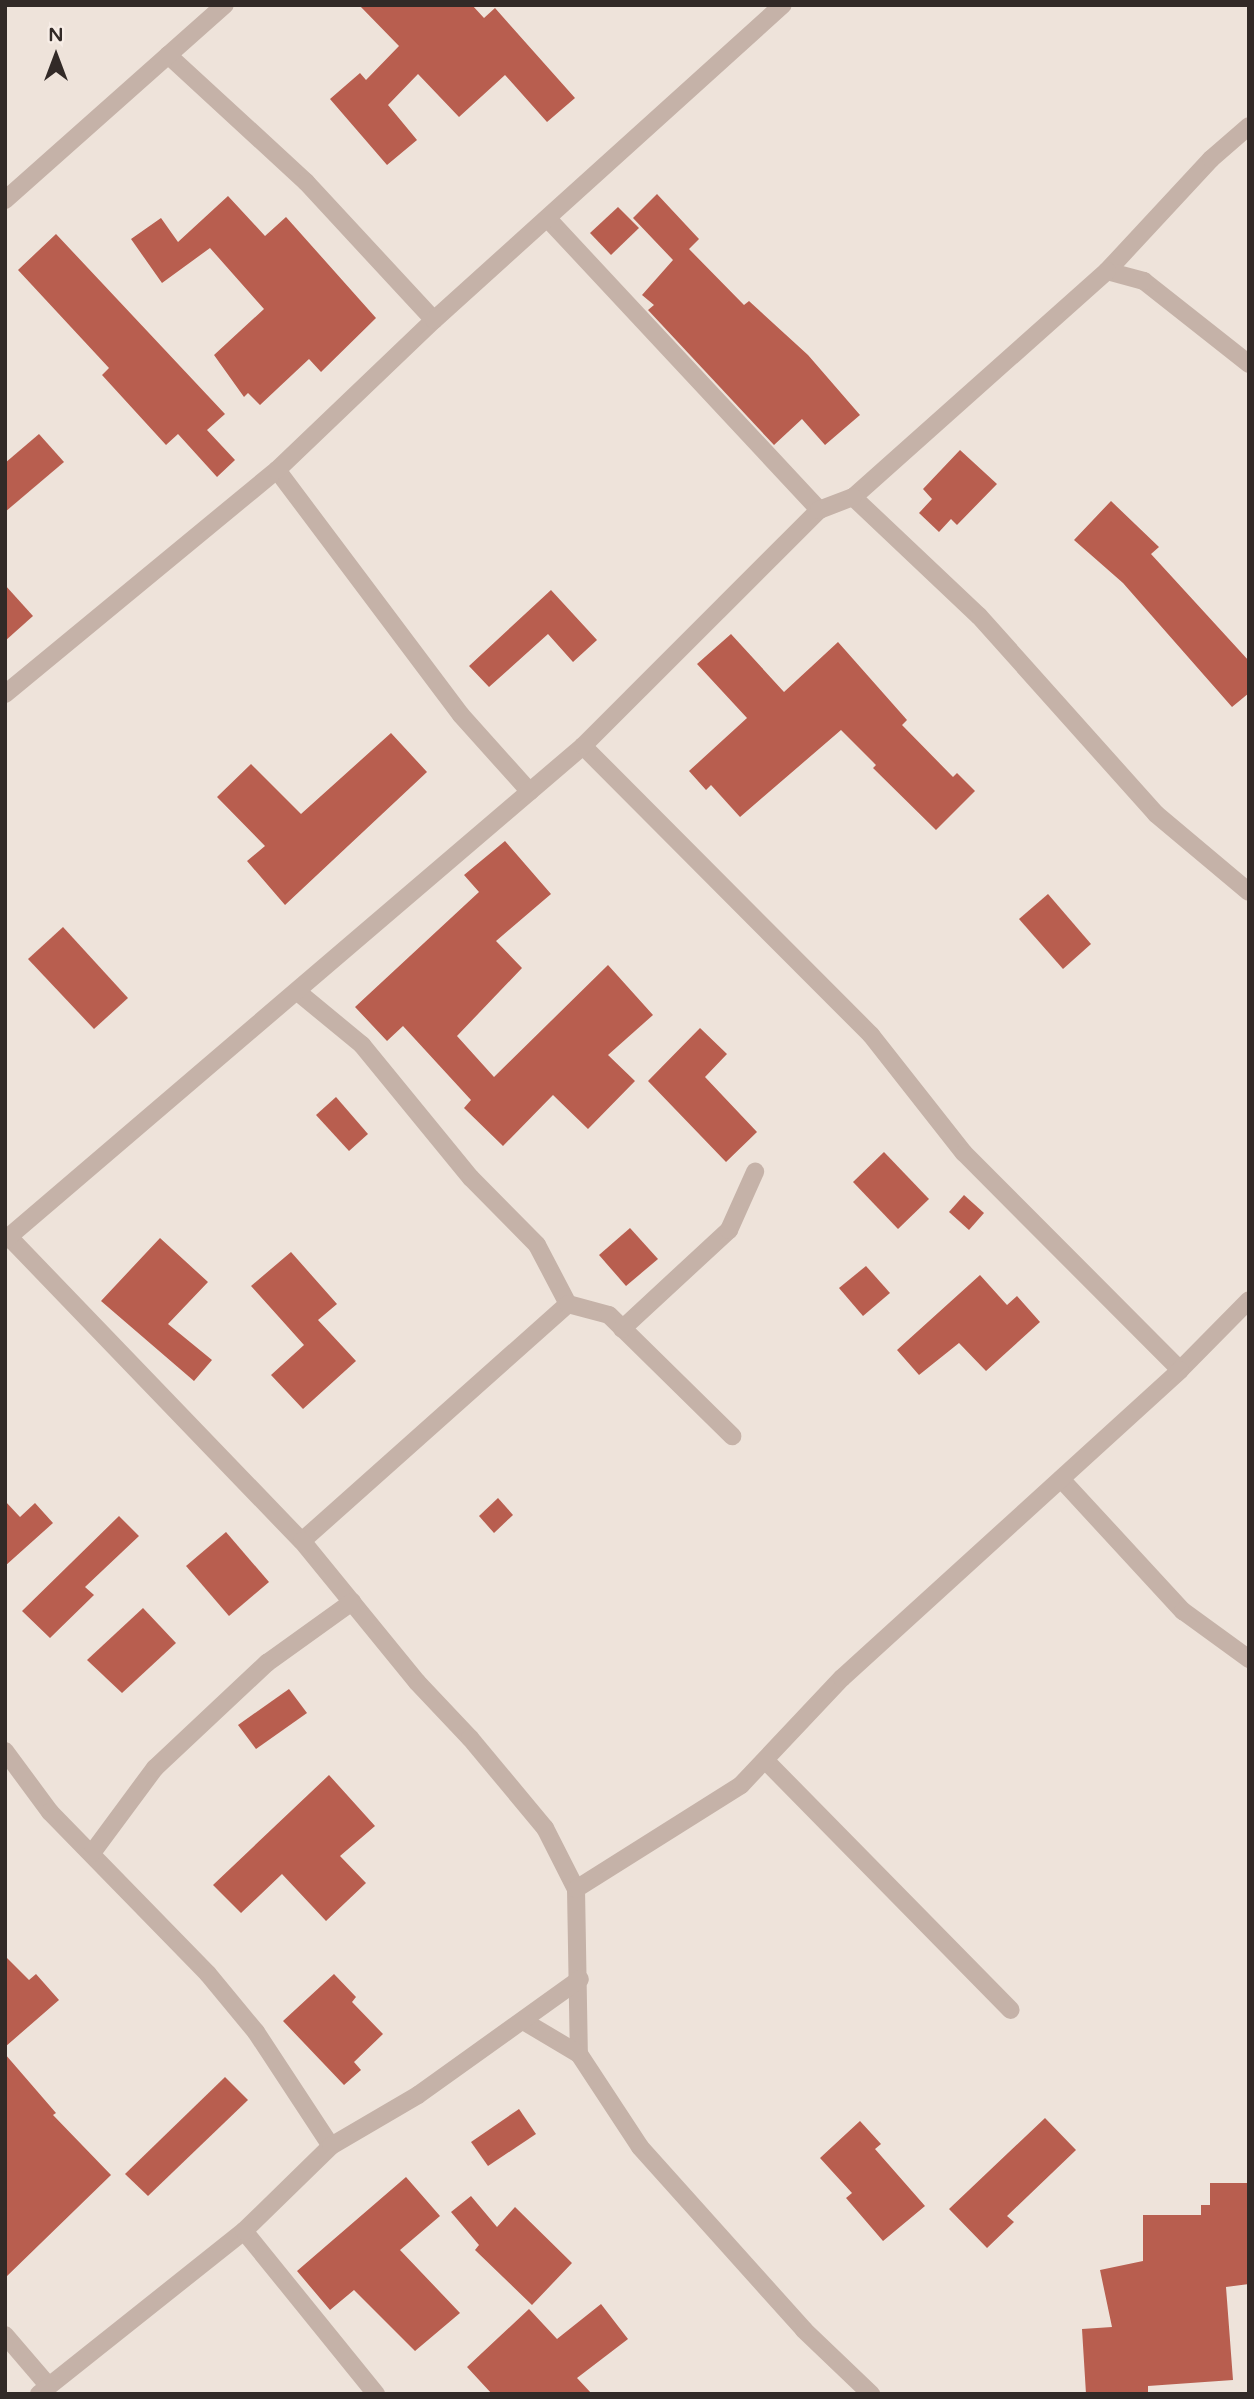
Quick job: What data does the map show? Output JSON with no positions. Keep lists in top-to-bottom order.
{
  "north": "top"
}
